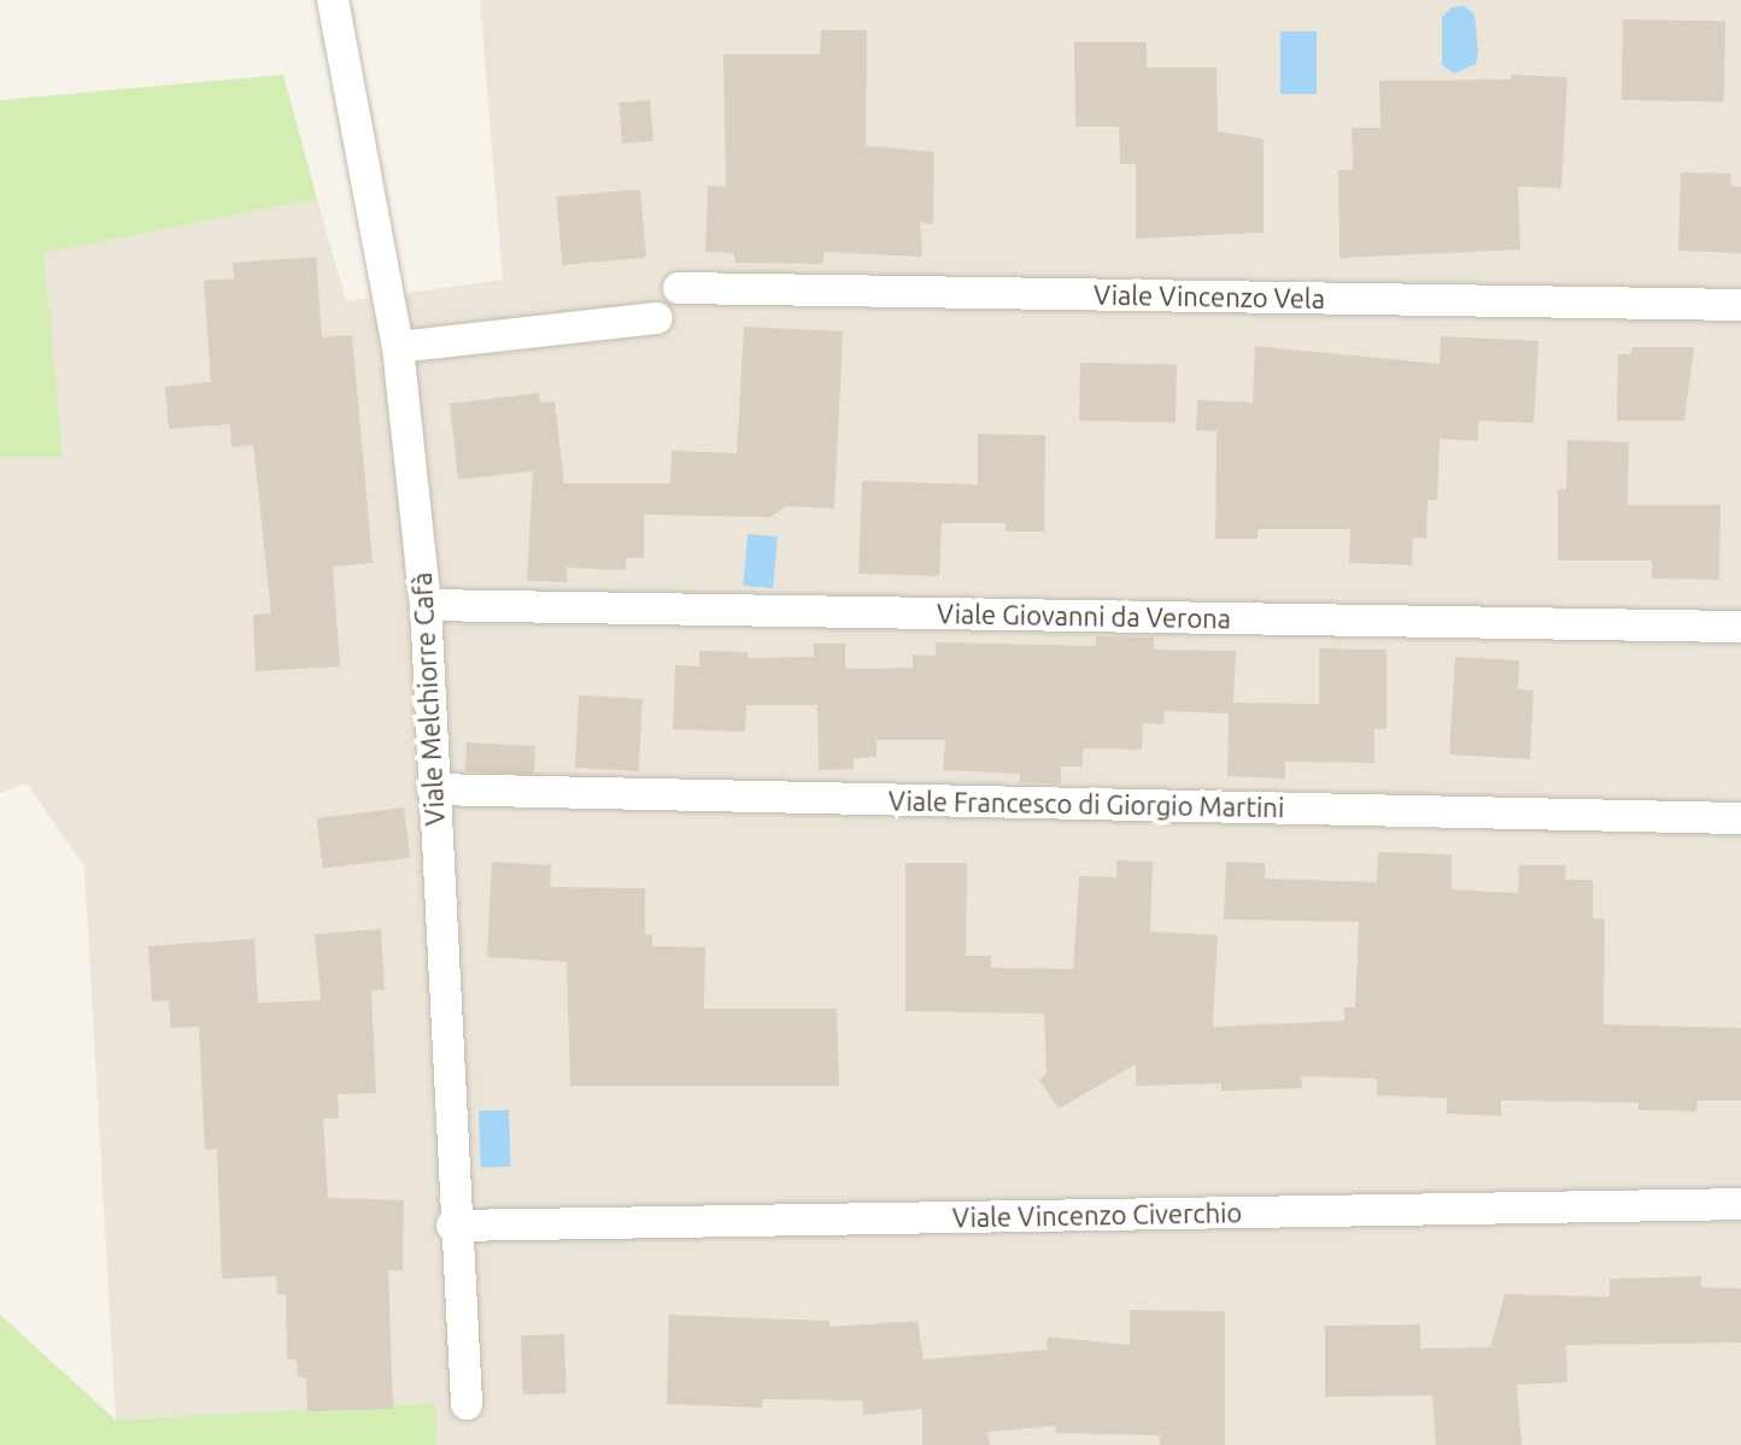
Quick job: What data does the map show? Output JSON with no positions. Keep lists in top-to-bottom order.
{
  "streets": {
    "street": [
      "Viale Vincenzo Vela",
      "Viale Giovanni da Verona",
      "Viale Melchiorre Cafà",
      "Viale Francesco di Giorgio Martini",
      "Viale Vincenzo Civerchio"
    ]
  },
  "crossings": [
    ["Viale Giovanni da Verona", "Viale Melchiorre Cafà"],
    ["Viale Melchiorre Cafà", "Viale Francesco di Giorgio Martini"],
    ["Viale Melchiorre Cafà", "Viale Vincenzo Civerchio"]
  ]
}
